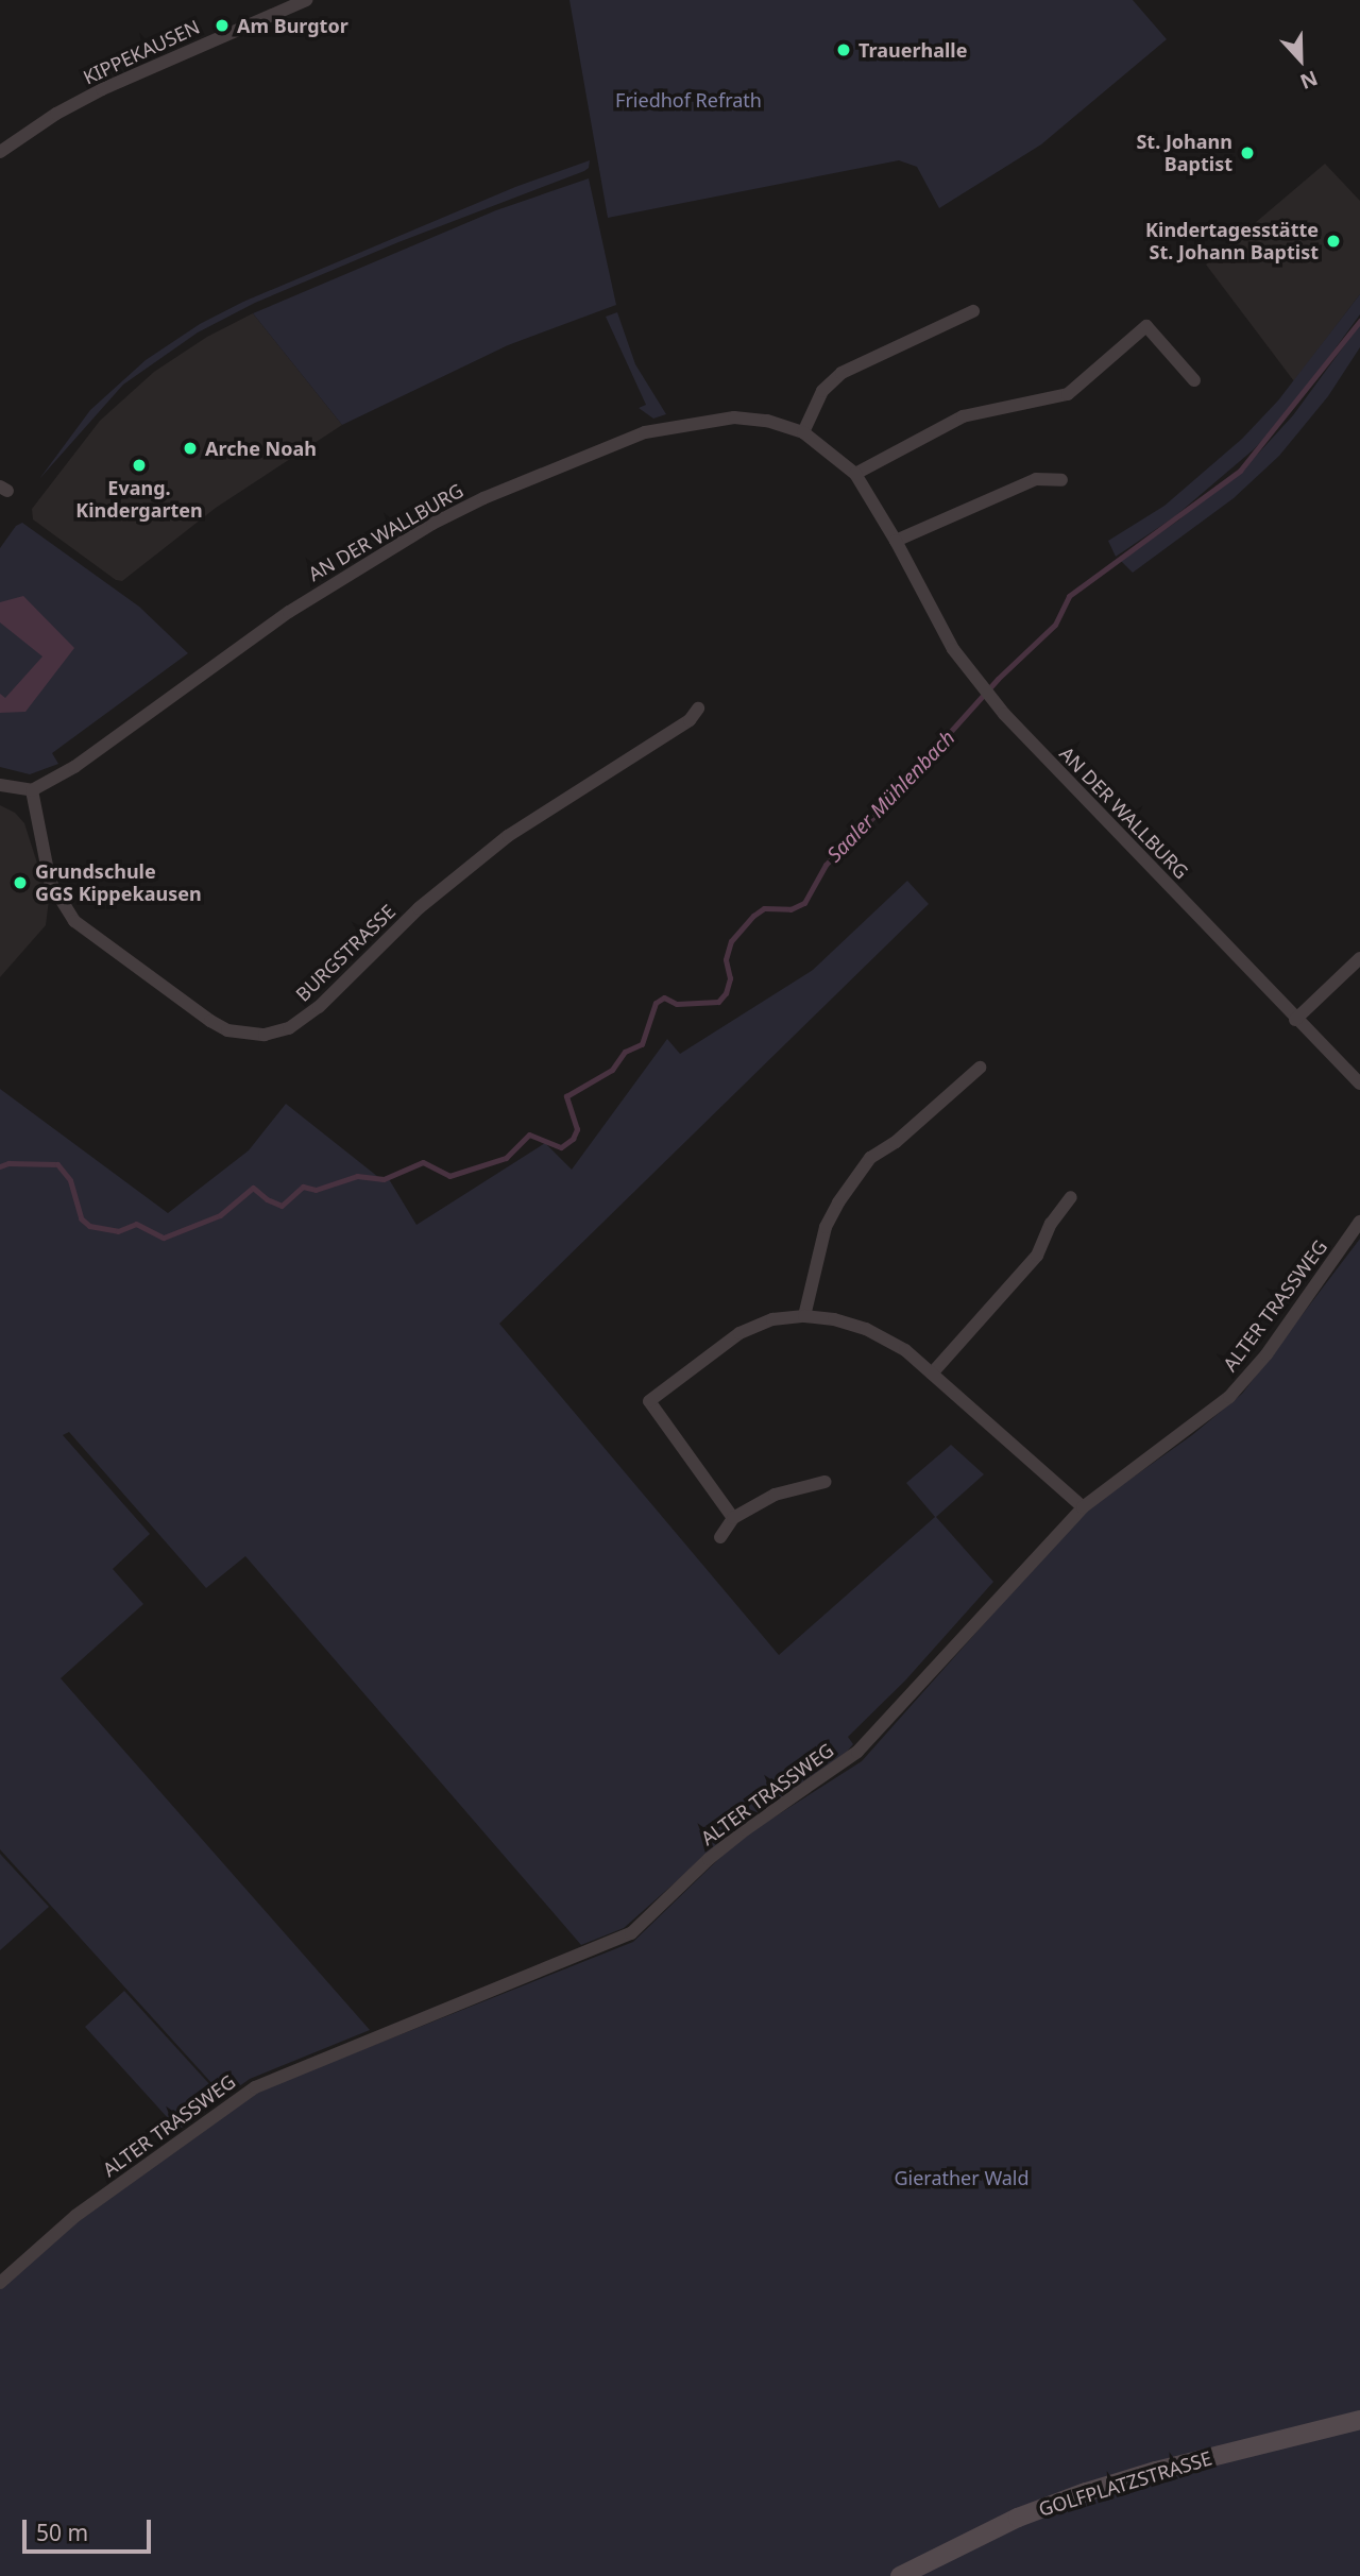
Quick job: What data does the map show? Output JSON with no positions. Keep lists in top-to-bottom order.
{
  "streets": {
    "street": [
      "KIPPEKAUSEN",
      "AN DER WALLBURG",
      "BURGSTRASSE",
      "ALTER TRASSWEG",
      "GOLFPLATZSTRASSE"
    ]
  },
  "crossings": [
    ["AN DER WALLBURG", "BURGSTRASSE"]
  ],
  "water": ["Saaler Mühlenbach"],
  "parks": ["Friedhof Refrath", "Gierather Wald"],
  "places": [
    "Am Burgtor",
    "Trauerhalle",
    "St. Johann Baptist",
    "Kindertagesstätte St. Johann Baptist",
    "Arche Noah",
    "Evang. Kindergarten",
    "Grundschule GGS Kippekausen"
  ],
  "scale_bar": "50 m",
  "north": "bottom"
}
